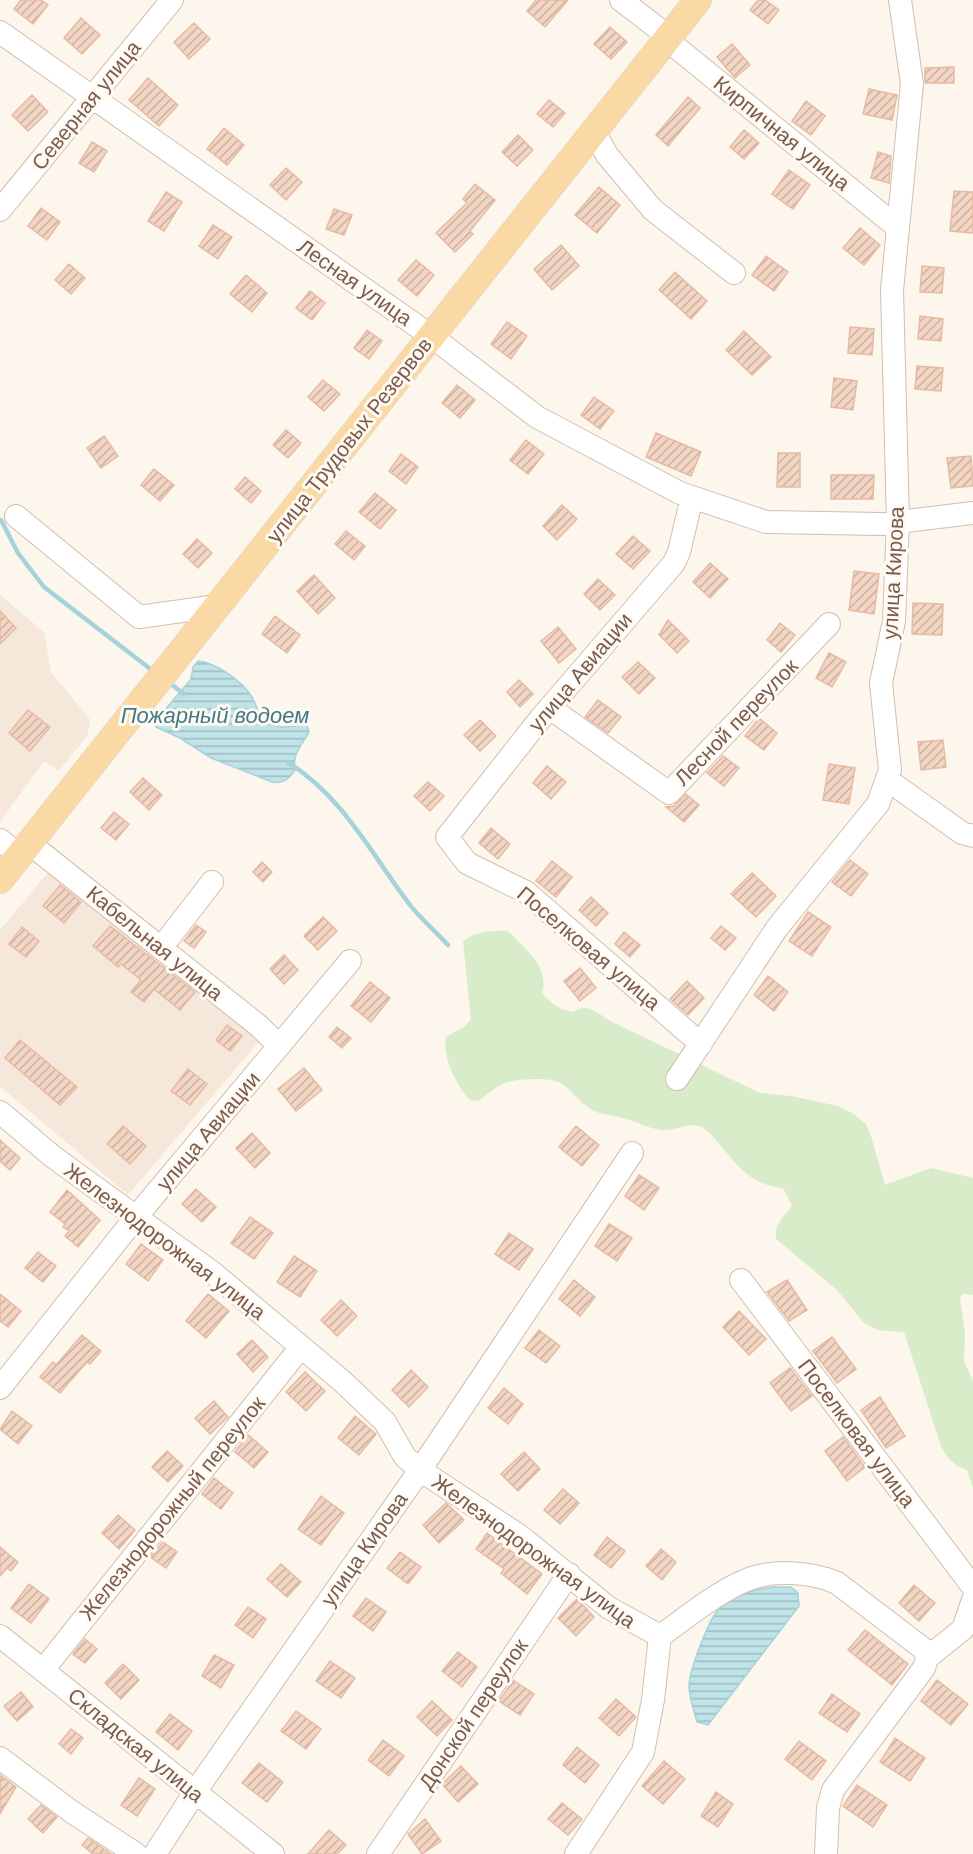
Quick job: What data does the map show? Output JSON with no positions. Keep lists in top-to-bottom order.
{
  "streets": {
    "main road": ["улица Трудовых Резервов"],
    "street": [
      "Северная улица",
      "Кирпичная улица",
      "Лесная улица",
      "улица Кирова",
      "улица Авиации",
      "Лесной переулок",
      "Кабельная улица",
      "Поселковая улица",
      "Железнодорожная улица",
      "Железнодорожный переулок",
      "Донской переулок",
      "Складская улица"
    ]
  },
  "crossings": [
    ["Северная улица", "Лесная улица"],
    ["Кирпичная улица", "улица Трудовых Резервов"],
    ["Кирпичная улица", "улица Кирова"],
    ["Лесная улица", "улица Трудовых Резервов"],
    ["Лесная улица", "улица Кирова"],
    ["Лесная улица", "улица Авиации"],
    ["улица Трудовых Резервов", "Кабельная улица"],
    ["улица Кирова", "Поселковая улица"],
    ["улица Кирова", "Железнодорожная улица"],
    ["улица Кирова", "Складская улица"],
    ["улица Авиации", "Лесной переулок"],
    ["улица Авиации", "Кабельная улица"],
    ["улица Авиации", "Поселковая улица"],
    ["улица Авиации", "Железнодорожная улица"],
    ["Железнодорожная улица", "Железнодорожный переулок"],
    ["Железнодорожная улица", "Донской переулок"],
    ["Железнодорожный переулок", "Складская улица"]
  ],
  "water": ["Пожарный водоем"]
}
